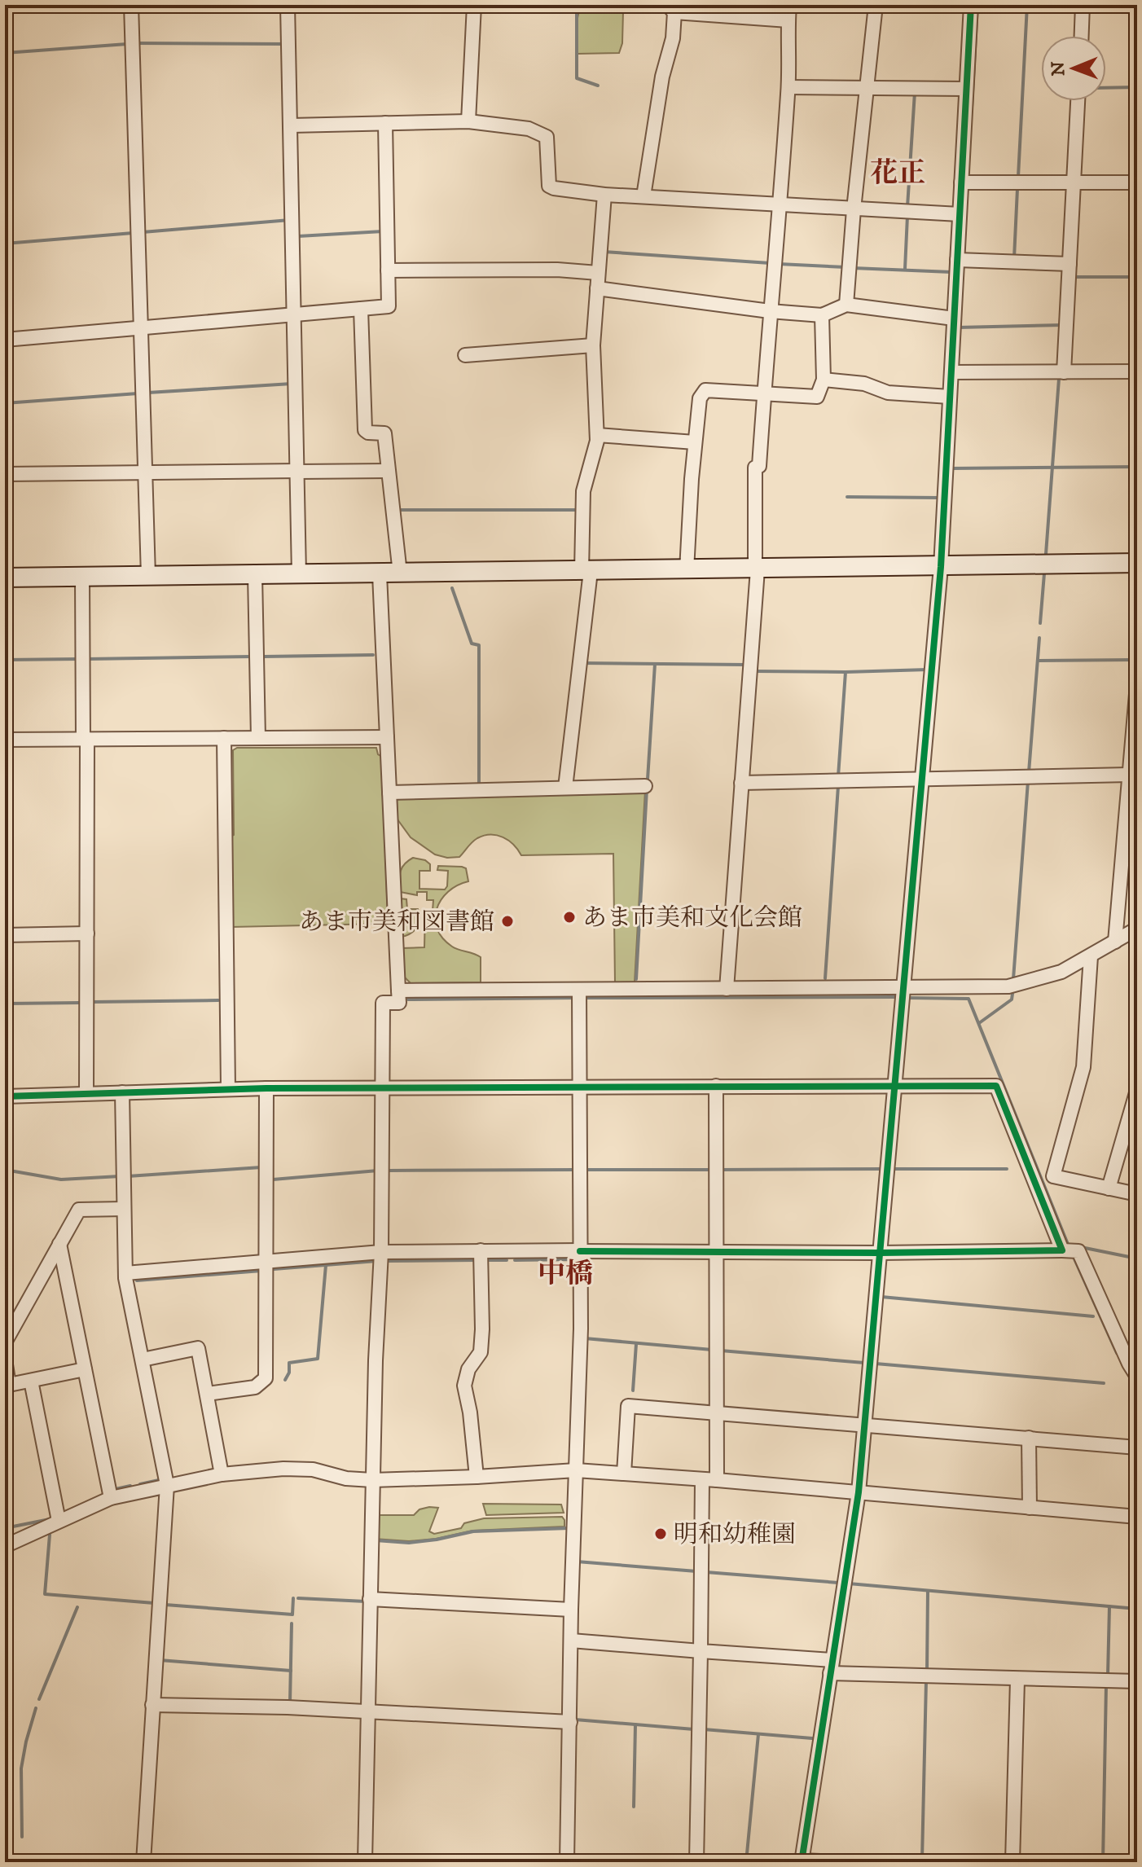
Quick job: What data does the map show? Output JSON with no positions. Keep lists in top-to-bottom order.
{
  "districts": ["花正", "中橋"],
  "places": ["あま市美和文化会館", "あま市美和図書館", "明和幼稚園"],
  "north": "left"
}
